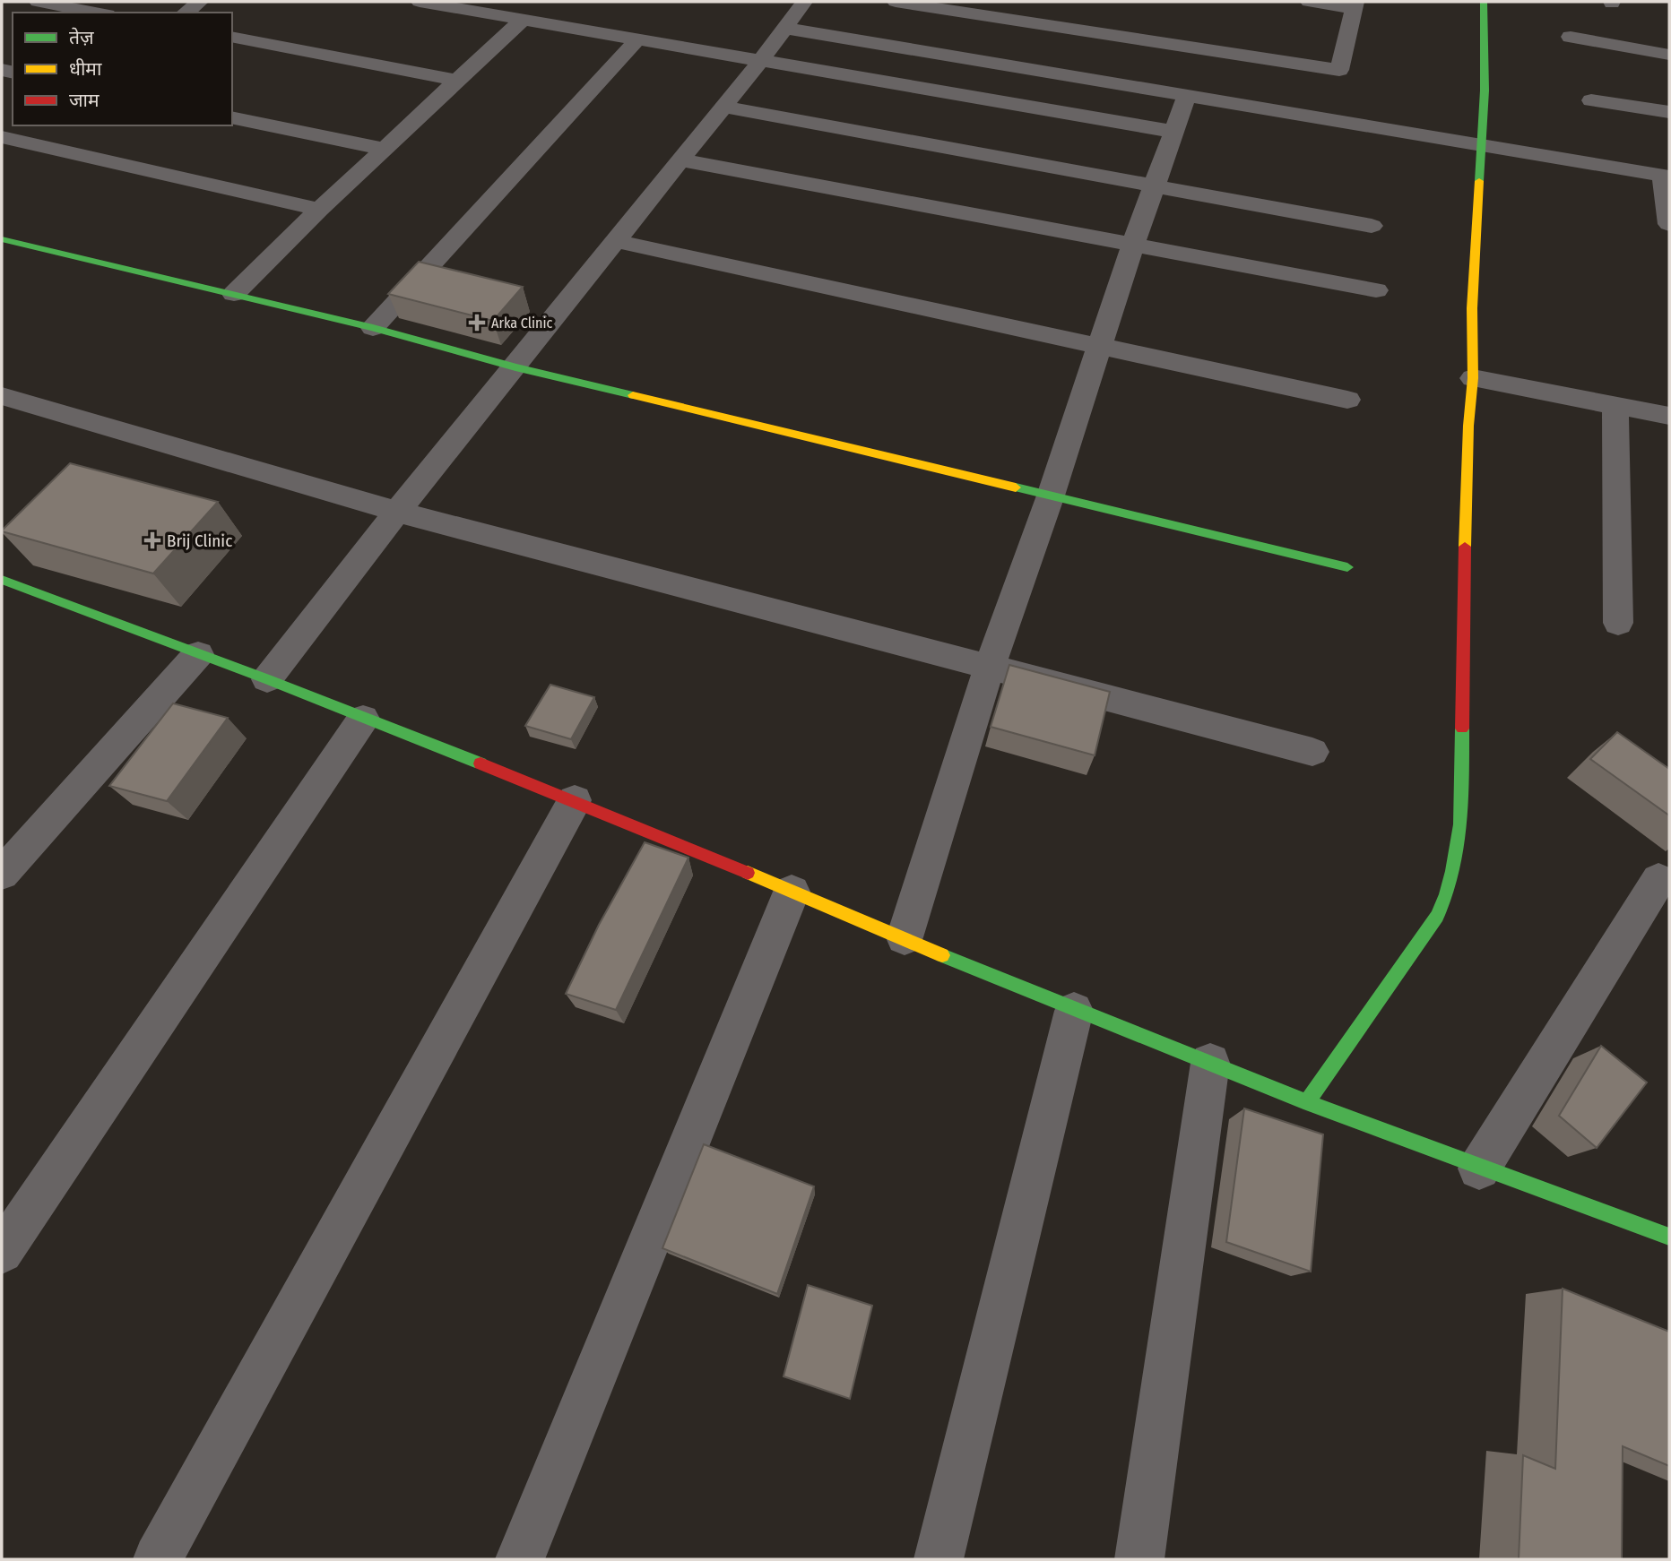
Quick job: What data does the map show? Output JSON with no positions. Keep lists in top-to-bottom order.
{
  "places": {
    "health": ["Arka Clinic", "Brij Clinic"]
  },
  "legend": ["तेज़", "धीमा", "जाम"]
}
